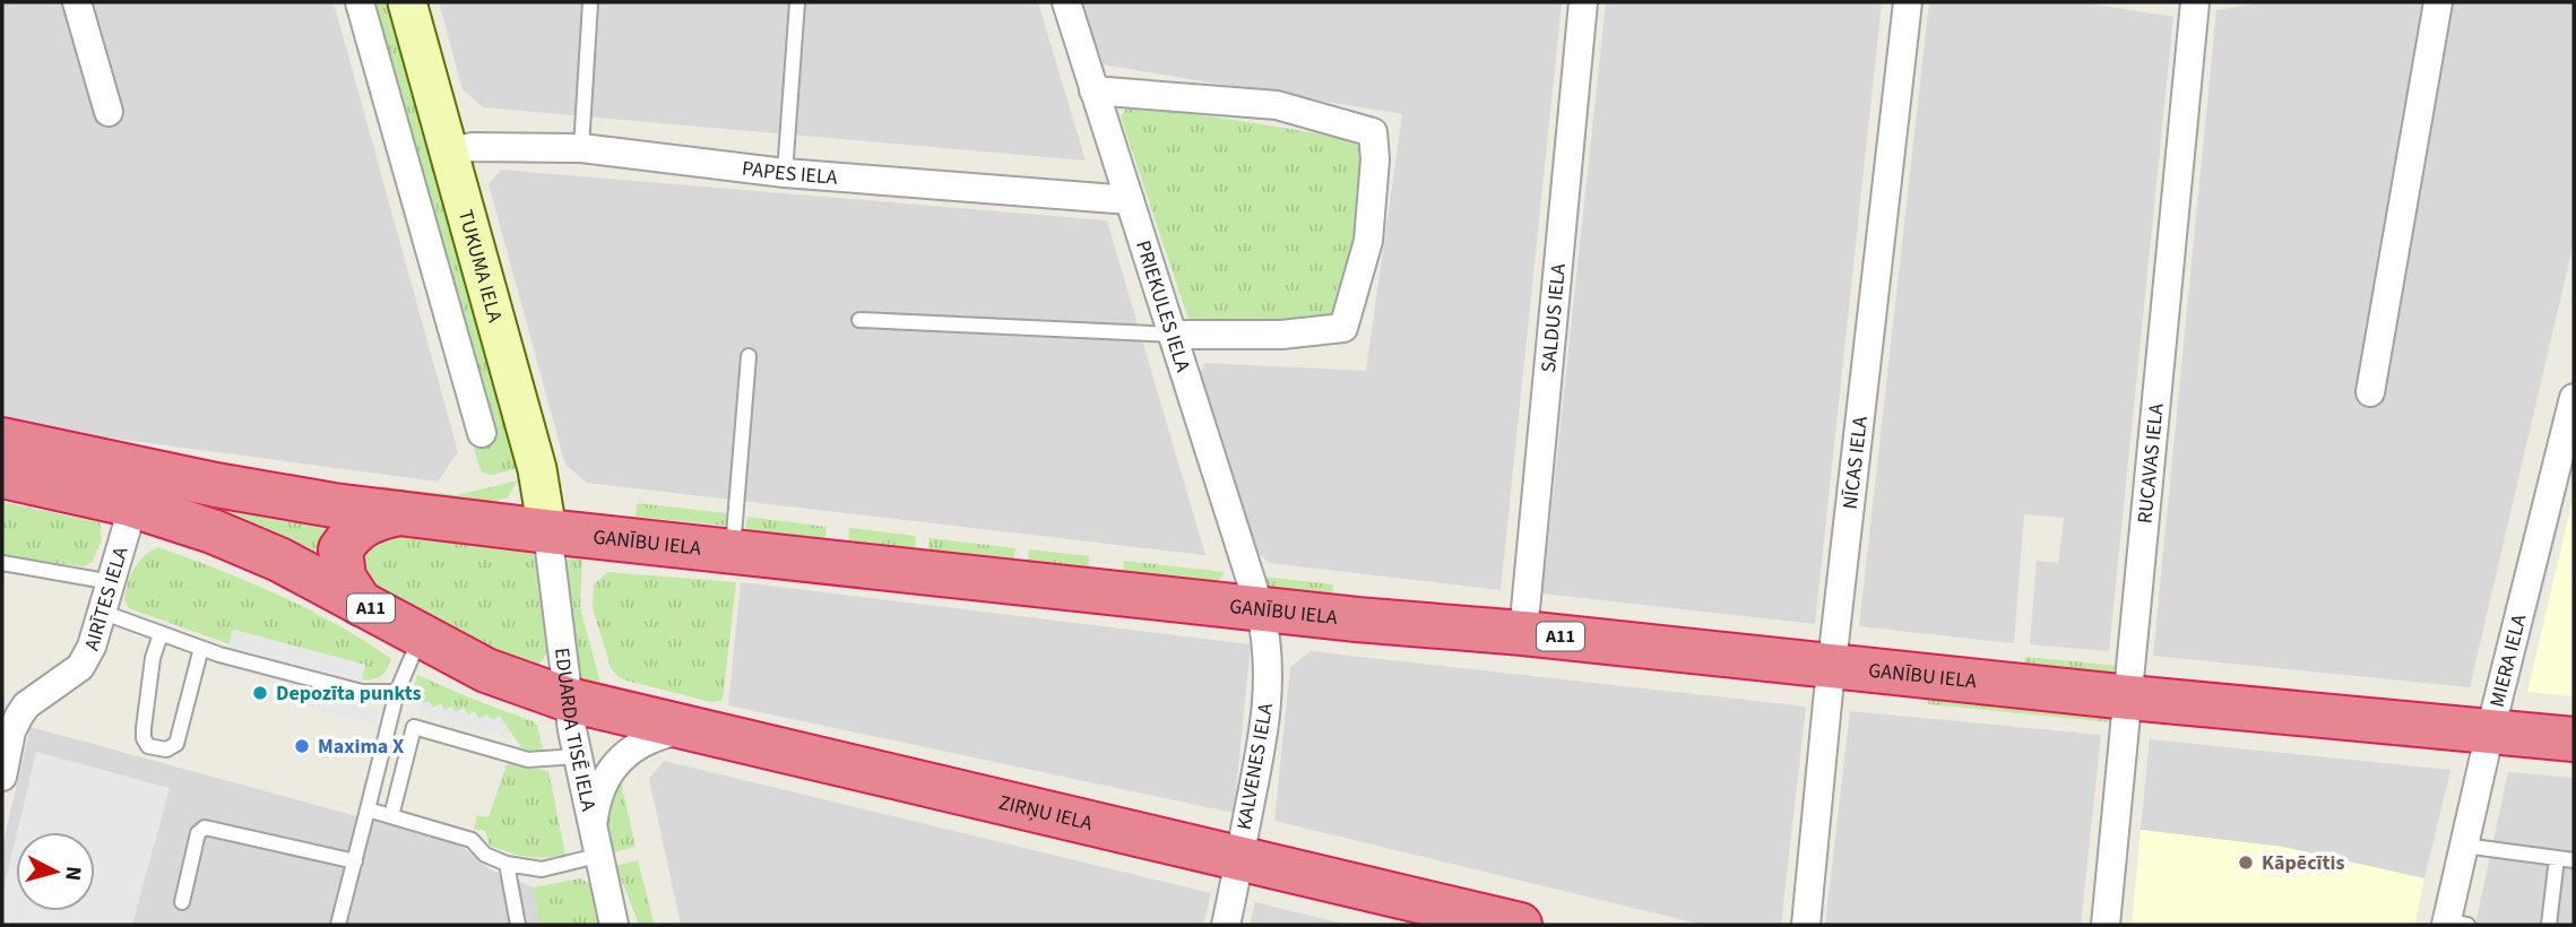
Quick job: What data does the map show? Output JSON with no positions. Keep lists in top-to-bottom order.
{
  "streets": {
    "highway": ["GANĪBU IELA", "A11", "ZIRŅU IELA"],
    "street": [
      "PAPES IELA",
      "TUKUMA IELA",
      "PRIEKULES IELA",
      "SALDUS IELA",
      "NĪCAS IELA",
      "RUCAVAS IELA",
      "AIRĪTES IELA",
      "MIERA IELA",
      "EDUARDA TISĒ IELA",
      "KALVENES IELA"
    ]
  },
  "crossings": [
    ["PAPES IELA", "TUKUMA IELA"],
    ["PAPES IELA", "PRIEKULES IELA"],
    ["TUKUMA IELA", "GANĪBU IELA"],
    ["TUKUMA IELA", "EDUARDA TISĒ IELA"],
    ["PRIEKULES IELA", "GANĪBU IELA"],
    ["PRIEKULES IELA", "KALVENES IELA"],
    ["SALDUS IELA", "GANĪBU IELA"],
    ["NĪCAS IELA", "GANĪBU IELA"],
    ["RUCAVAS IELA", "GANĪBU IELA"],
    ["GANĪBU IELA", "MIERA IELA"],
    ["GANĪBU IELA", "EDUARDA TISĒ IELA"],
    ["GANĪBU IELA", "KALVENES IELA"],
    ["AIRĪTES IELA", "A11"],
    ["A11", "EDUARDA TISĒ IELA"],
    ["A11", "ZIRŅU IELA"],
    ["EDUARDA TISĒ IELA", "ZIRŅU IELA"],
    ["KALVENES IELA", "ZIRŅU IELA"]
  ],
  "places": ["Depozīta punkts", "Maxima X", "Kāpēcītis"],
  "north": "right"
}
